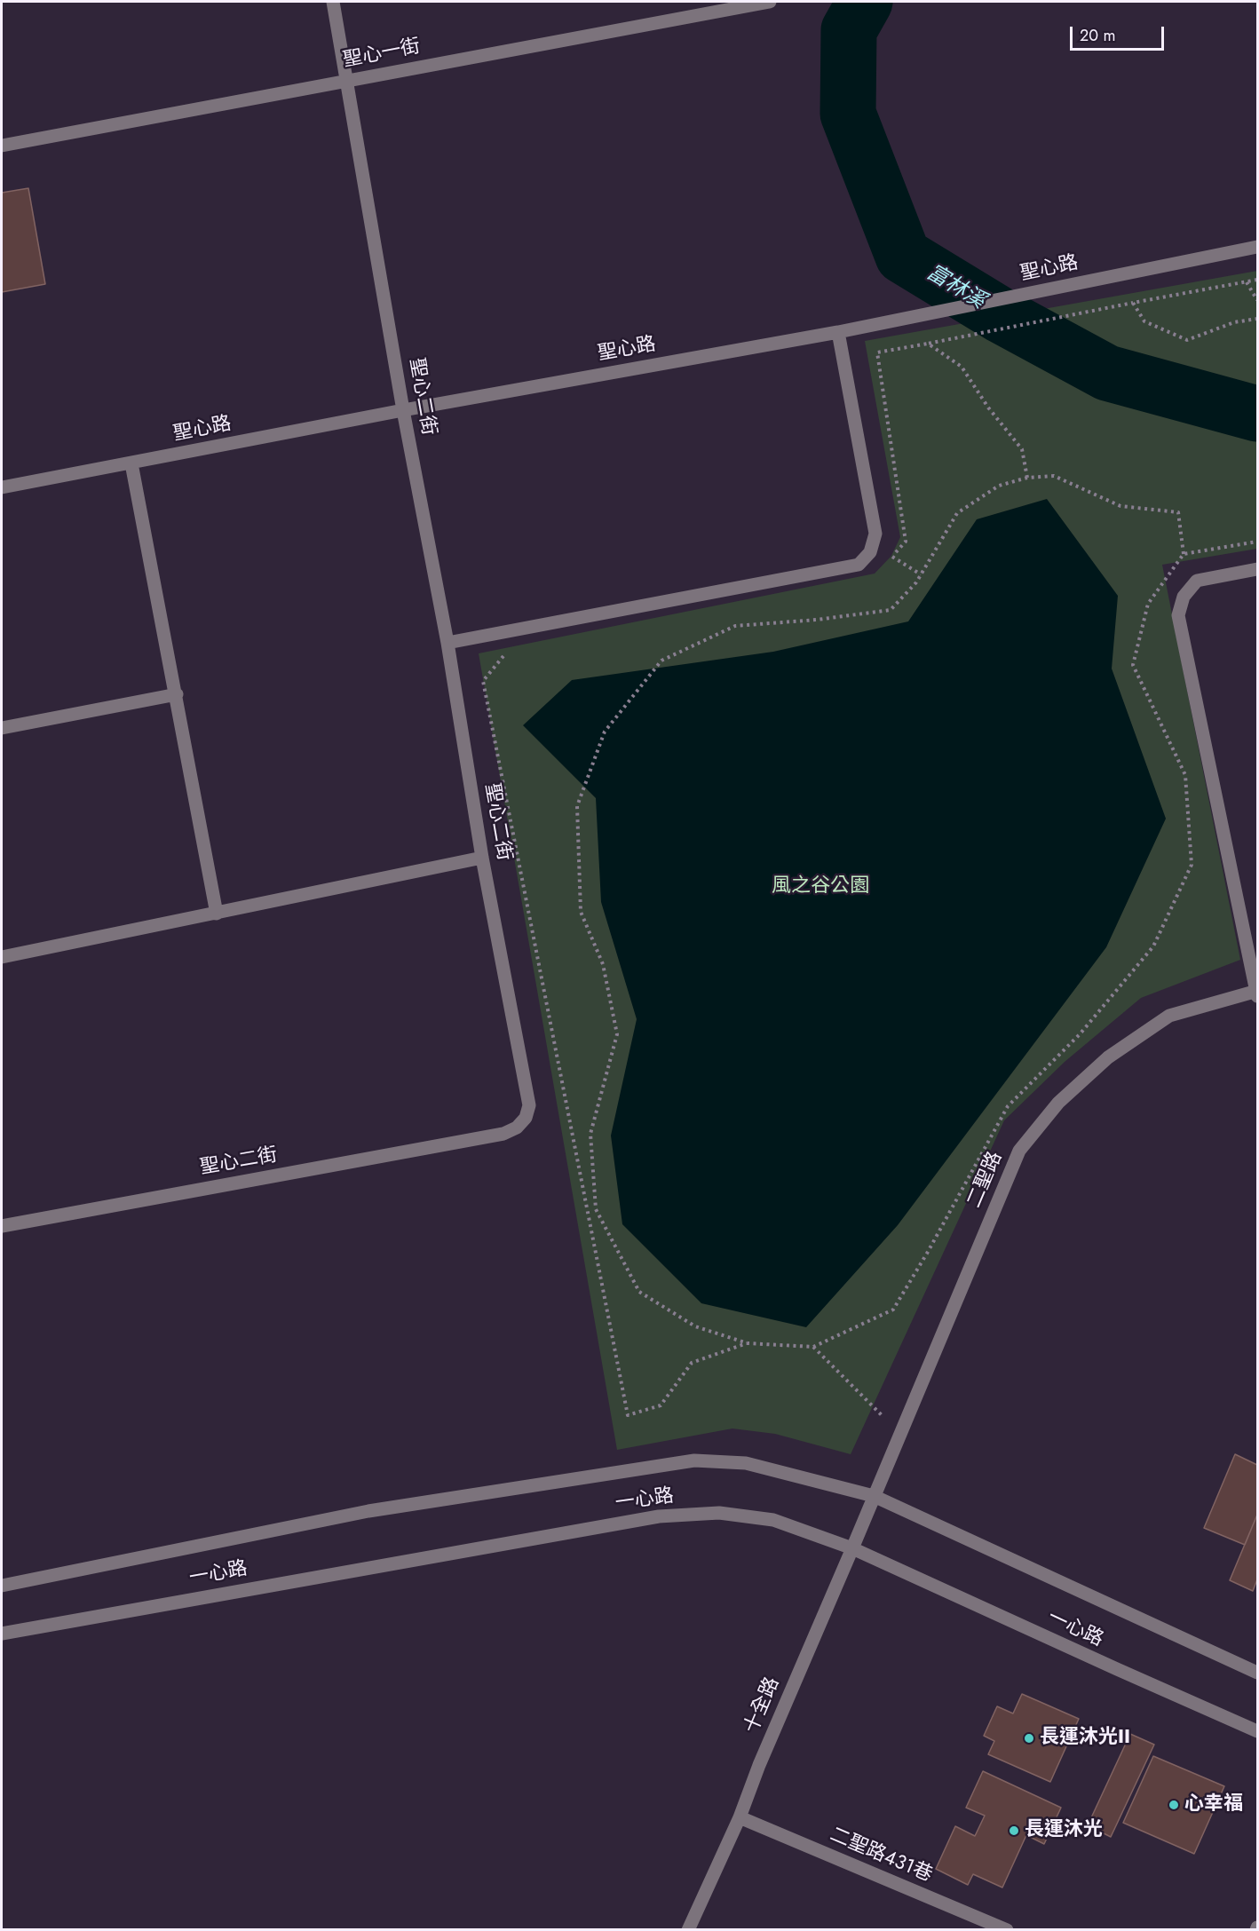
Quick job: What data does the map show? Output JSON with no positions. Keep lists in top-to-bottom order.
{
  "streets": {
    "street": [
      "聖心一街",
      "聖心路",
      "聖心二街",
      "二聖路",
      "一心路",
      "十全路",
      "二聖路431巷"
    ]
  },
  "crossings": [
    ["聖心一街", "聖心二街"],
    ["聖心路", "聖心二街"],
    ["二聖路", "一心路"],
    ["二聖路", "十全路"],
    ["一心路", "十全路"],
    ["十全路", "二聖路431巷"]
  ],
  "water": ["富林溪"],
  "parks": ["風之谷公園"],
  "places": ["長運沐光II", "心幸福", "長運沐光"],
  "scale_bar": "20 m"
}
